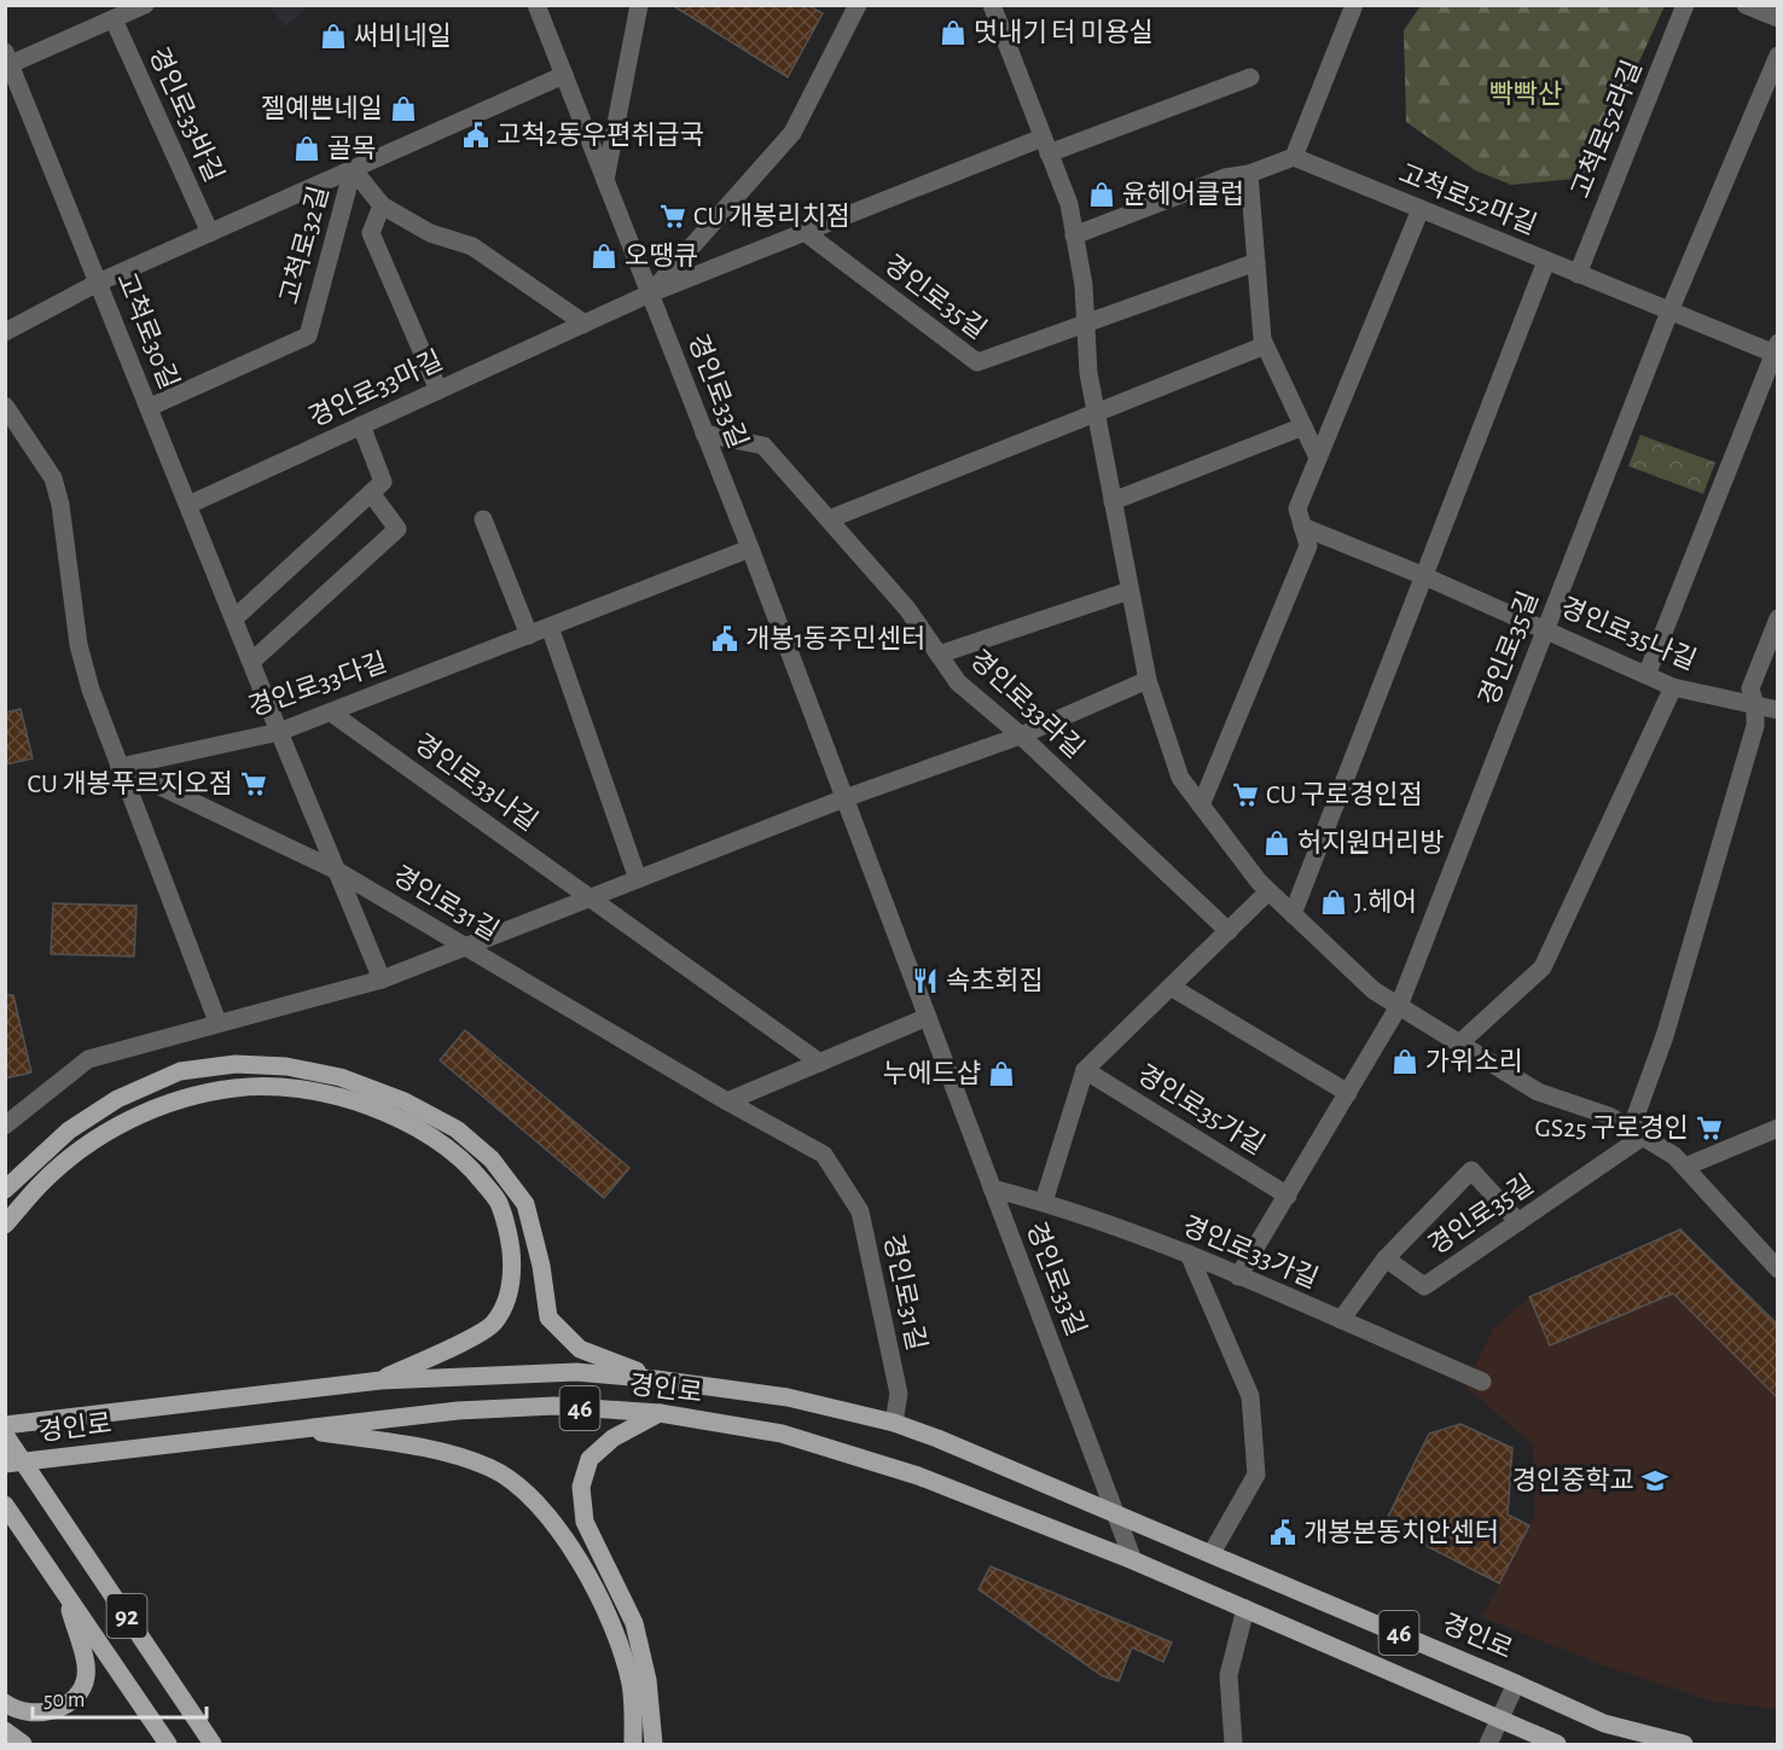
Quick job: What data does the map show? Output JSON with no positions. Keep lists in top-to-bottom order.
{
  "streets": {
    "main road": ["경인로", "46", "92"],
    "street": [
      "경인로33바길",
      "고척로52라길",
      "고척로52마길",
      "고척로32길",
      "경인로35길",
      "고척로30길",
      "경인로33마길",
      "경인로33길",
      "경인로35나길",
      "경인로33다길",
      "경인로33라길",
      "경인로33나길",
      "경인로31길",
      "경인로35가길",
      "경인로33가길"
    ]
  },
  "crossings": [
    ["경인로33바길", "고척로30길"],
    ["고척로52라길", "고척로52마길"],
    ["고척로52마길", "경인로35길"],
    ["고척로52마길", "경인로35나길"],
    ["고척로32길", "고척로30길"],
    ["경인로35길", "경인로35나길"],
    ["경인로35길", "경인로35가길"],
    ["경인로35길", "경인로33가길"],
    ["고척로30길", "경인로33마길"],
    ["고척로30길", "경인로33다길"],
    ["고척로30길", "경인로31길"],
    ["경인로33마길", "경인로33길"],
    ["경인로33길", "경인로33다길"],
    ["경인로33길", "경인로33라길"],
    ["경인로33길", "경인로33가길"],
    ["경인로33길", "경인로"],
    ["경인로33다길", "경인로33나길"],
    ["경인로33다길", "경인로31길"],
    ["경인로33라길", "경인로35가길"],
    ["경인로31길", "경인로"],
    ["경인로35가길", "경인로33가길"]
  ],
  "parks": ["빡빡산"],
  "places": {
    "shop": [
      "멋내기 터 미용실",
      "써비네일",
      "젤예쁜네일",
      "골목",
      "윤헤어클럽",
      "오땡큐",
      "허지원머리방",
      "J.헤어",
      "가위소리",
      "누에드샵"
    ],
    "public building": ["고척2동우편취급국", "개봉1동주민센터", "개봉본동치안센터"],
    "supermarket": [
      "CU 개봉리치점",
      "CU 개봉푸르지오점",
      "CU 구로경인점",
      "GS25 구로경인"
    ],
    "restaurant": ["속초회집"],
    "school or university": ["경인중학교"]
  },
  "scale_bar": "50 m"
}
